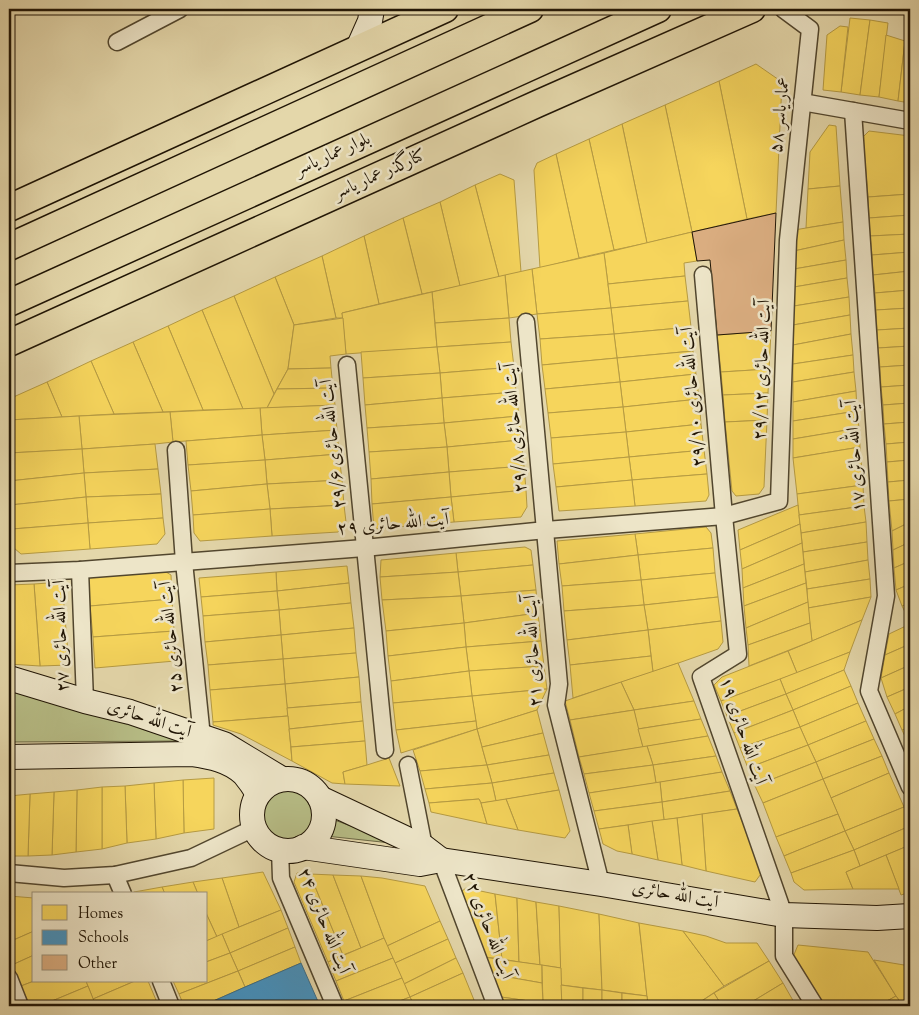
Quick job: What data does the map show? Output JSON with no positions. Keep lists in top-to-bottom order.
{
  "streets": {
    "main road": ["بلوار عمار یاسر", "کنارگذر عمار یاسر", "آیت الله حائری"],
    "street": [
      "عمار یاسر ۵۸",
      "آیت الله حائری ۲۹/۱۲",
      "آیت الله حائری ۲۹/۱۰",
      "آیت الله حائری ۲۹/۸",
      "آیت الله حائری ۲۹/۶",
      "آیت الله حائری ۱۷",
      "آیت الله حائری ۲۹",
      "آیت الله حائری ۲۷",
      "آیت الله حائری ۲۵",
      "آیت الله حائری ۲۱",
      "آیت الله حائری ۱۹",
      "آیت الله حائری ۲۴",
      "آیت الله حائری ۲۲"
    ]
  },
  "crossings": [
    ["عمار یاسر ۵۸", "آیت الله حائری ۲۹/۱۲"],
    ["آیت الله حائری ۲۹/۱۲", "آیت الله حائری ۲۹"],
    ["آیت الله حائری ۲۹/۱۰", "آیت الله حائری ۲۹"],
    ["آیت الله حائری ۲۹/۱۰", "آیت الله حائری ۱۹"],
    ["آیت الله حائری ۲۹/۸", "آیت الله حائری ۲۹"],
    ["آیت الله حائری ۲۹/۸", "آیت الله حائری ۲۱"],
    ["آیت الله حائری ۲۹/۶", "آیت الله حائری ۲۹"],
    ["آیت الله حائری ۲۹", "آیت الله حائری ۲۷"],
    ["آیت الله حائری ۲۹", "آیت الله حائری ۲۵"],
    ["آیت الله حائری ۲۹", "آیت الله حائری ۲۱"],
    ["آیت الله حائری ۲۹", "آیت الله حائری ۱۹"],
    ["آیت الله حائری ۲۷", "آیت الله حائری"],
    ["آیت الله حائری ۲۵", "آیت الله حائری"],
    ["آیت الله حائری ۲۱", "آیت الله حائری"],
    ["آیت الله حائری", "آیت الله حائری ۱۹"],
    ["آیت الله حائری", "آیت الله حائری ۲۴"],
    ["آیت الله حائری", "آیت الله حائری ۲۲"]
  ],
  "legend": ["Homes", "Schools", "Other"]
}
